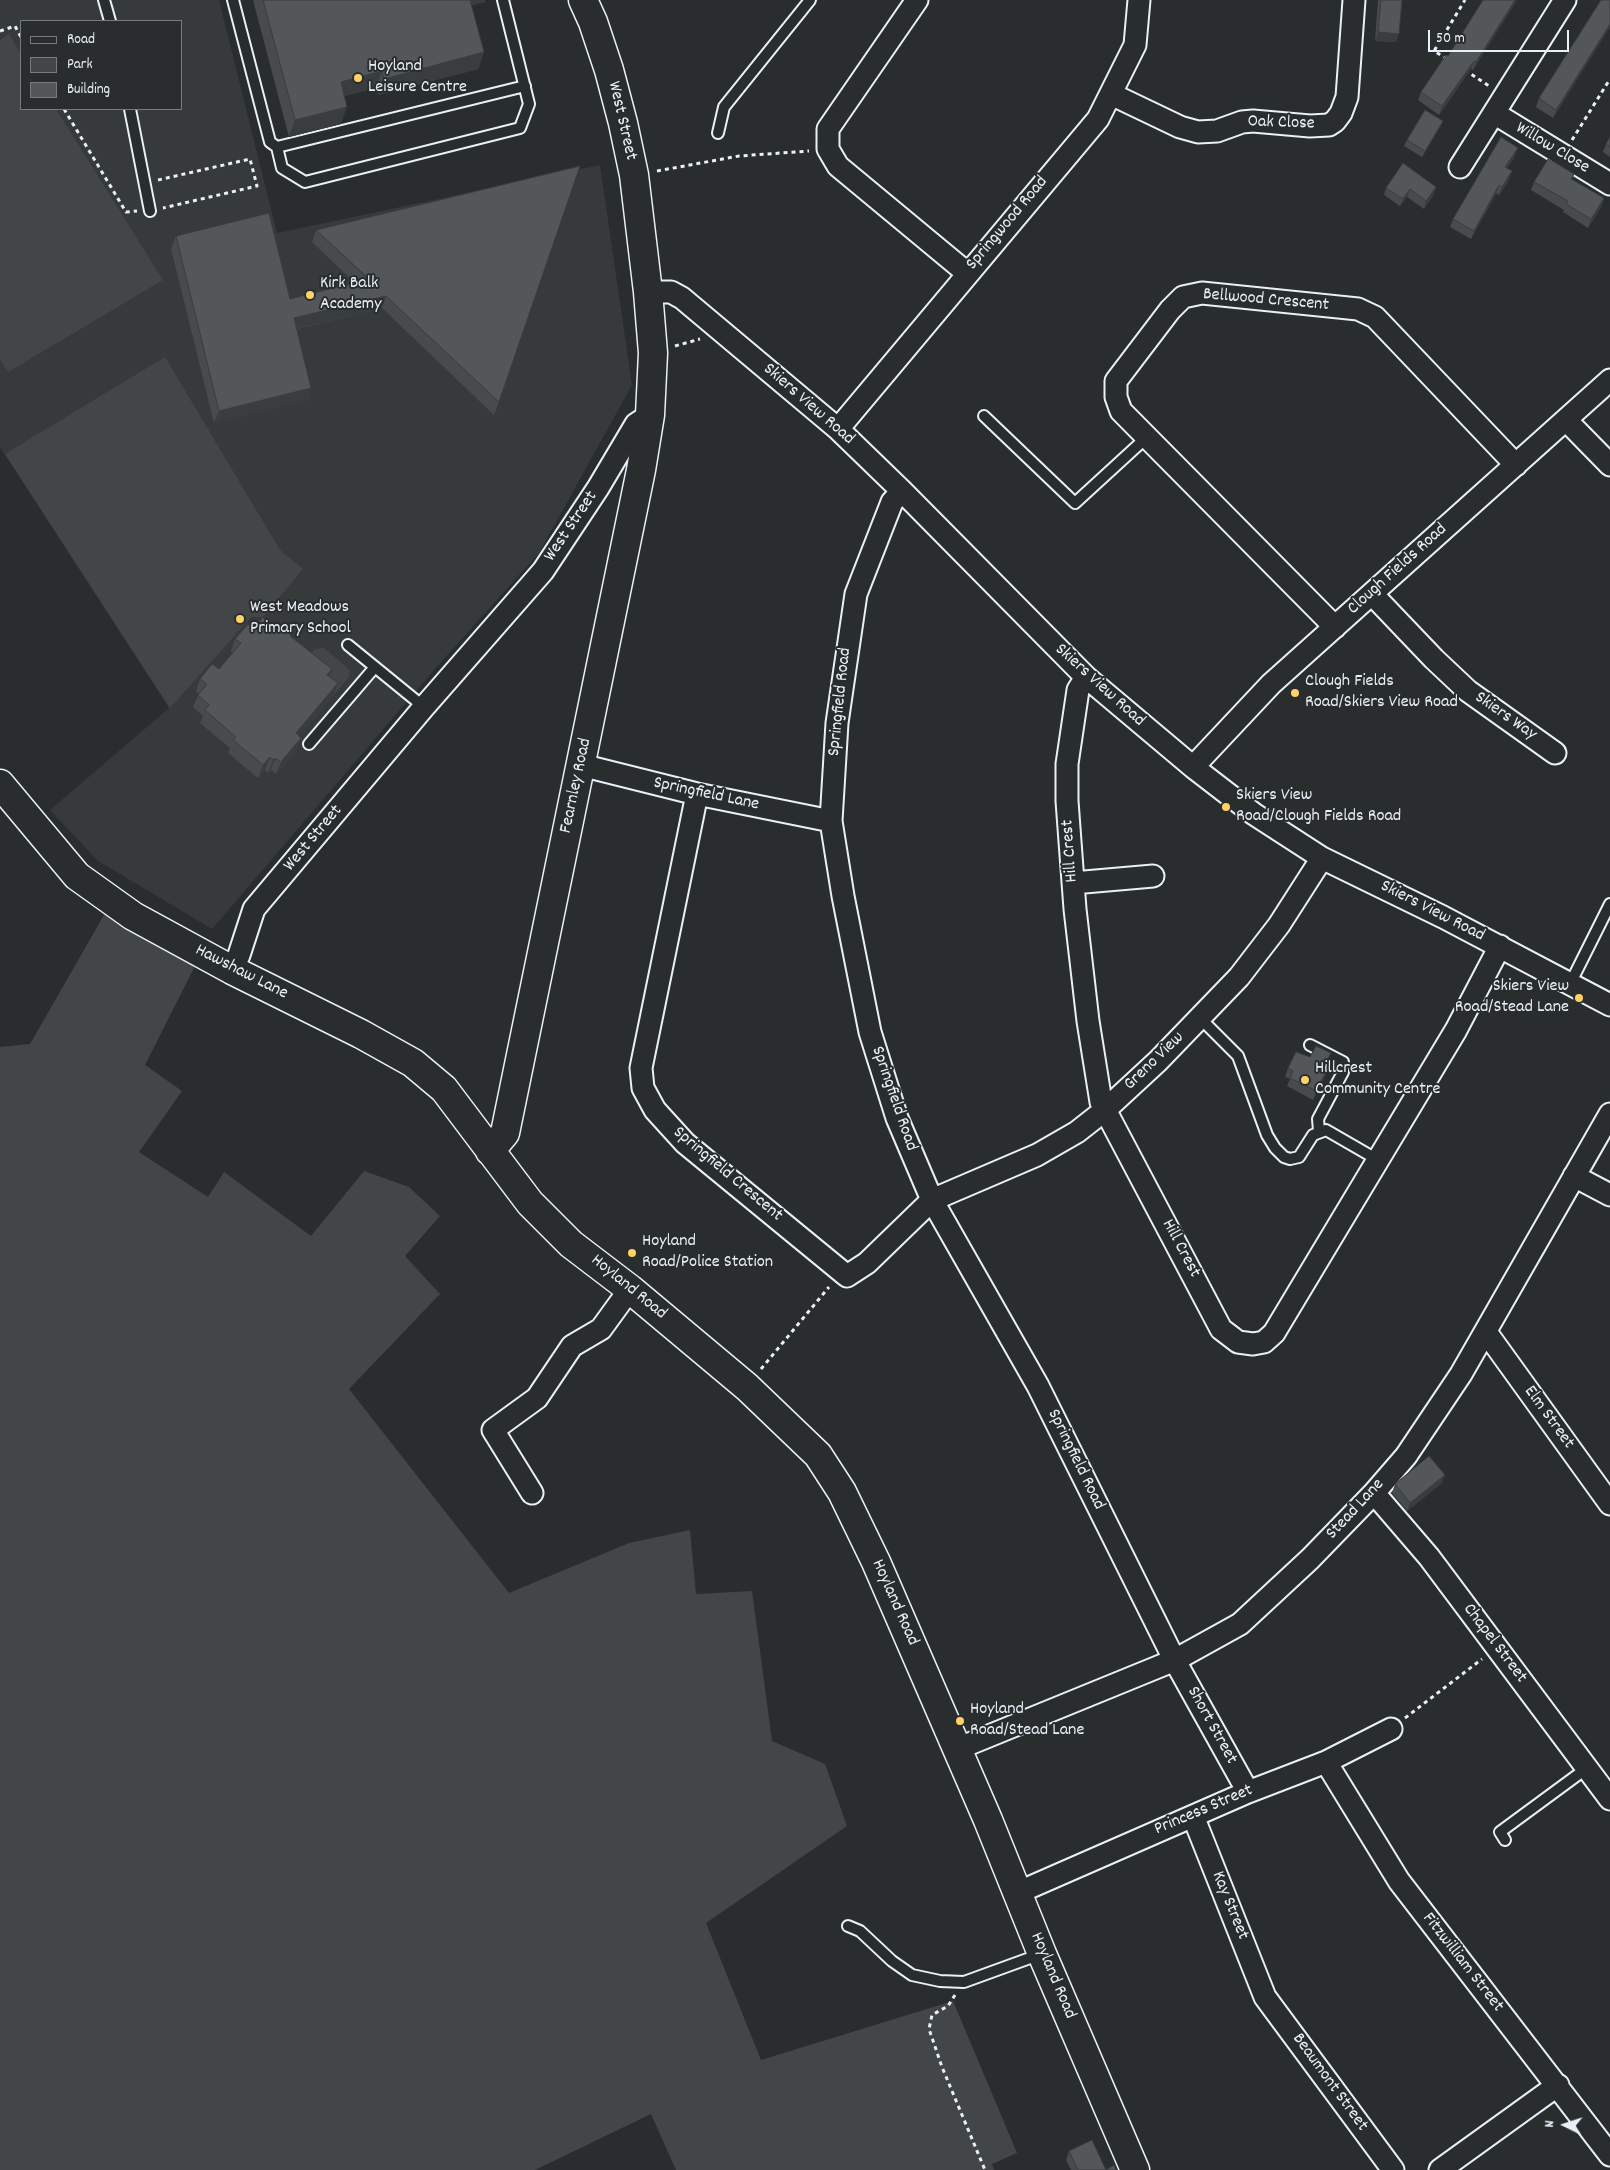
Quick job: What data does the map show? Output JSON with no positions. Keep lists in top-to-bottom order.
{
  "streets": {
    "main road": [
      "West Street",
      "Fearnley Road",
      "Hawshaw Lane",
      "Hoyland Road"
    ],
    "street": [
      "Oak Close",
      "Willow Close",
      "Springwood Road",
      "Bellwood Crescent",
      "Skiers View Road",
      "Clough Fields Road",
      "Springfield Road",
      "Skiers Way",
      "Springfield Lane",
      "Hill Crest",
      "Greno View",
      "Springfield Crescent",
      "Elm Street",
      "Stead Lane",
      "Chapel Street",
      "Short Street",
      "Princess Street",
      "Kay Street",
      "Fitzwilliam Street",
      "Beaumont Street"
    ]
  },
  "crossings": [
    ["West Street", "Skiers View Road"],
    ["West Street", "Fearnley Road"],
    ["West Street", "Hawshaw Lane"],
    ["Oak Close", "Springwood Road"],
    ["Springwood Road", "Skiers View Road"],
    ["Bellwood Crescent", "Clough Fields Road"],
    ["Skiers View Road", "Clough Fields Road"],
    ["Skiers View Road", "Springfield Road"],
    ["Skiers View Road", "Hill Crest"],
    ["Skiers View Road", "Greno View"],
    ["Clough Fields Road", "Skiers Way"],
    ["Springfield Road", "Springfield Lane"],
    ["Springfield Road", "Greno View"],
    ["Springfield Road", "Stead Lane"],
    ["Springfield Road", "Short Street"],
    ["Fearnley Road", "Springfield Lane"],
    ["Fearnley Road", "Hawshaw Lane"],
    ["Fearnley Road", "Hoyland Road"],
    ["Springfield Lane", "Springfield Crescent"],
    ["Hill Crest", "Greno View"],
    ["Hawshaw Lane", "Hoyland Road"],
    ["Hoyland Road", "Stead Lane"],
    ["Hoyland Road", "Princess Street"],
    ["Elm Street", "Stead Lane"],
    ["Stead Lane", "Chapel Street"],
    ["Stead Lane", "Short Street"],
    ["Short Street", "Princess Street"],
    ["Princess Street", "Kay Street"],
    ["Princess Street", "Fitzwilliam Street"],
    ["Kay Street", "Beaumont Street"]
  ],
  "places": [
    "Hoyland Leisure Centre",
    "Kirk Balk Academy",
    "West Meadows Primary School",
    "Clough Fields Road/Skiers View Road",
    "Skiers View Road/Clough Fields Road",
    "Skiers View Road/Stead Lane",
    "Hillcrest Community Centre",
    "Hoyland Road/Police Station",
    "Hoyland Road/Stead Lane"
  ],
  "legend": ["Road", "Park", "Building"],
  "scale_bar": "50 m",
  "north": "left"
}
